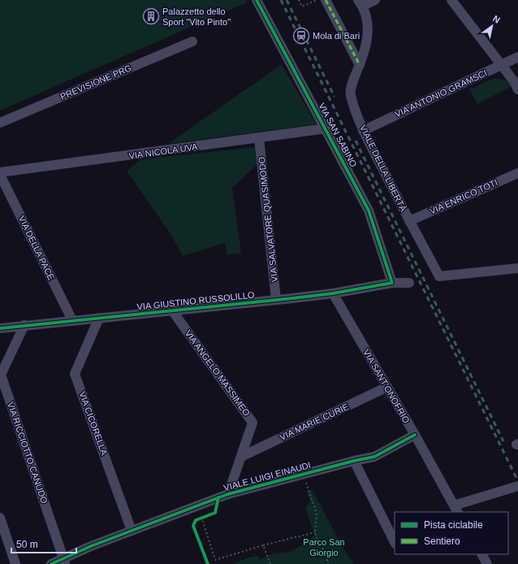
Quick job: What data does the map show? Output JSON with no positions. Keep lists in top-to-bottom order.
{
  "streets": {
    "street": [
      "PREVISIONE PRG",
      "VIA ANTONIO GRAMSCI",
      "VIA SAN SABINO",
      "VIA NICOLA UVA",
      "VIALE DELLA LIBERTÀ",
      "VIA ENRICO TOTI",
      "VIA SALVATORE QUASIMODO",
      "VIA DELLA PACE",
      "VIA GIUSTINO RUSSOLILLO",
      "VIA ANGELO MASSIMEO",
      "VIA SANT'ONOFRIO",
      "VIA MARIE CURIE",
      "VIA CICORELLA",
      "VIA RICCIOTTO CANUDO",
      "VIALE LUIGI EINAUDI"
    ]
  },
  "crossings": [
    ["VIA ANTONIO GRAMSCI", "VIALE DELLA LIBERTÀ"],
    ["VIA SAN SABINO", "VIA NICOLA UVA"],
    ["VIA SAN SABINO", "VIA GIUSTINO RUSSOLILLO"],
    ["VIA NICOLA UVA", "VIA SALVATORE QUASIMODO"],
    ["VIA NICOLA UVA", "VIA DELLA PACE"],
    ["VIALE DELLA LIBERTÀ", "VIA ENRICO TOTI"],
    ["VIA SALVATORE QUASIMODO", "VIA GIUSTINO RUSSOLILLO"],
    ["VIA DELLA PACE", "VIA GIUSTINO RUSSOLILLO"],
    ["VIA GIUSTINO RUSSOLILLO", "VIA ANGELO MASSIMEO"],
    ["VIA GIUSTINO RUSSOLILLO", "VIA SANT'ONOFRIO"],
    ["VIA GIUSTINO RUSSOLILLO", "VIA CICORELLA"],
    ["VIA GIUSTINO RUSSOLILLO", "VIA RICCIOTTO CANUDO"],
    ["VIA ANGELO MASSIMEO", "VIA MARIE CURIE"],
    ["VIA ANGELO MASSIMEO", "VIALE LUIGI EINAUDI"],
    ["VIA SANT'ONOFRIO", "VIA MARIE CURIE"],
    ["VIA SANT'ONOFRIO", "VIALE LUIGI EINAUDI"],
    ["VIA CICORELLA", "VIALE LUIGI EINAUDI"],
    ["VIA RICCIOTTO CANUDO", "VIALE LUIGI EINAUDI"]
  ],
  "parks": ["Parco San Giorgio"],
  "places": {
    "building": ["Palazzetto dello Sport \"Vito Pinto\""],
    "station": ["Mola di Bari"]
  },
  "legend": ["Pista ciclabile", "Sentiero"],
  "scale_bar": "50 m",
  "north": "top right"
}
